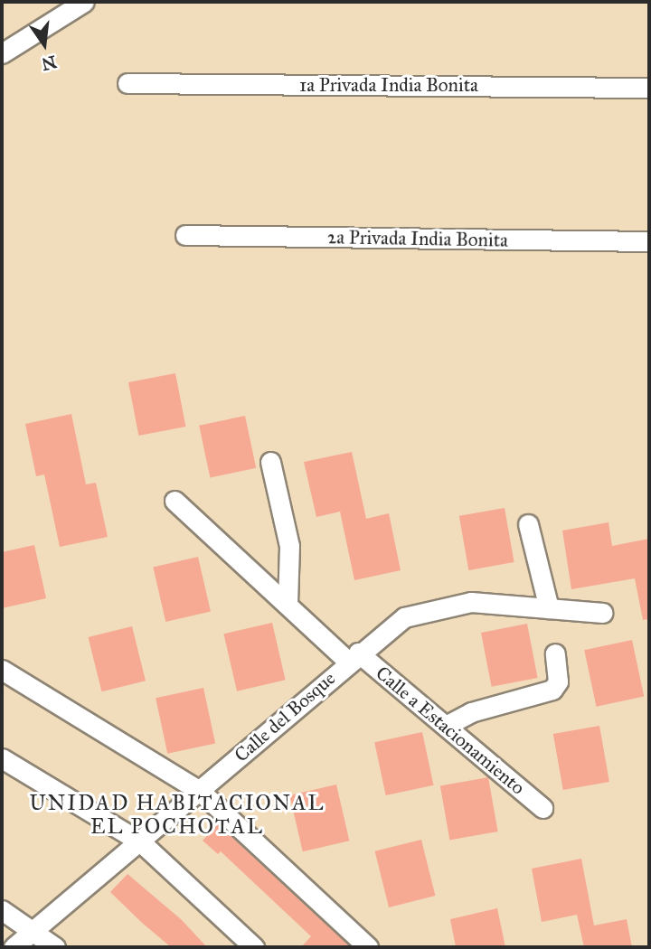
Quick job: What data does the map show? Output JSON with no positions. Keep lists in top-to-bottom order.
{
  "streets": {
    "street": [
      "1a Privada India Bonita",
      "2a Privada India Bonita",
      "Calle del Bosque",
      "Calle a Estacionamiento"
    ]
  },
  "crossings": [
    ["Calle del Bosque", "Calle a Estacionamiento"]
  ],
  "districts": ["UNIDAD HABITACIONAL EL POCHOTAL"],
  "north": "bottom"
}
